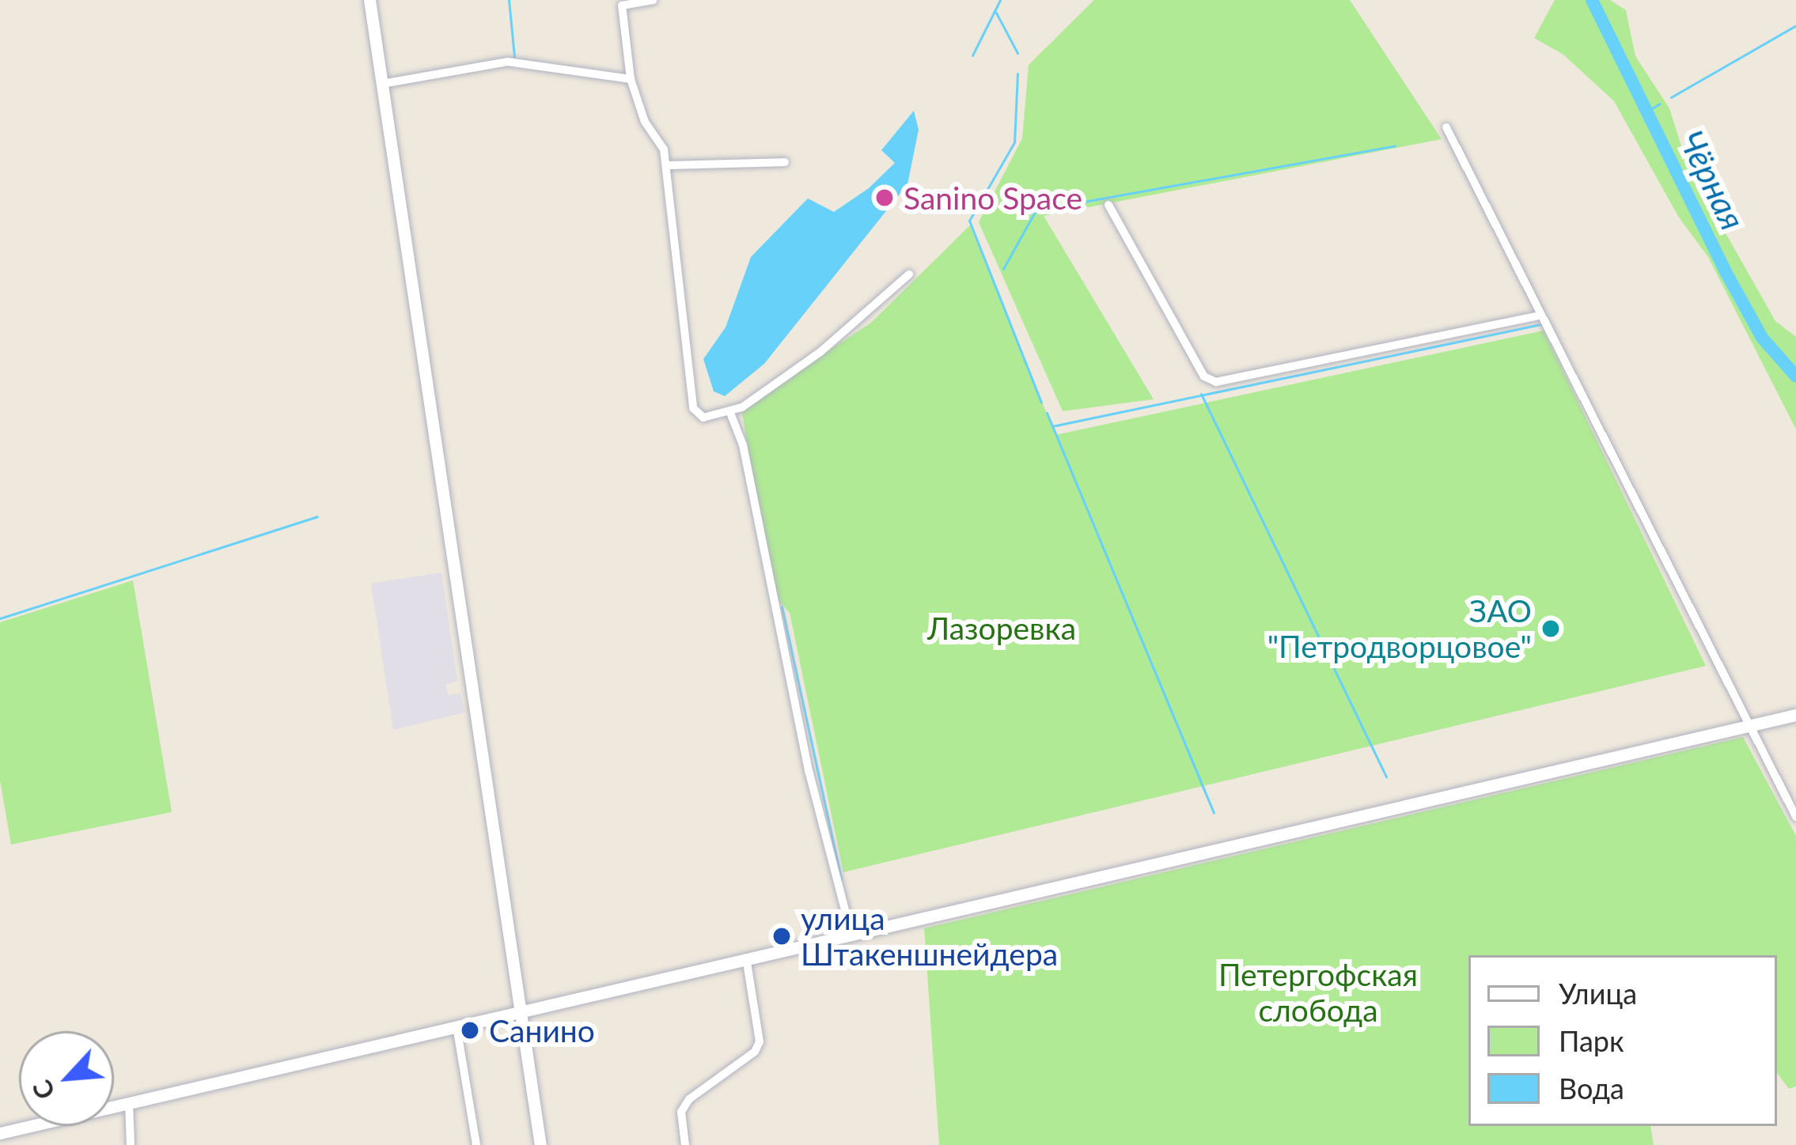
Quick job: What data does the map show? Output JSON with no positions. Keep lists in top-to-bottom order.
{
  "water": ["Чёрная"],
  "parks": ["Лазоревка", "Петергофская слобода"],
  "places": [
    "Sanino Space",
    "ЗАО \"Петродворцовое\"",
    "улица Штакеншнейдера",
    "Санино"
  ],
  "legend": ["Улица", "Парк", "Вода"],
  "north": "bottom left"
}
